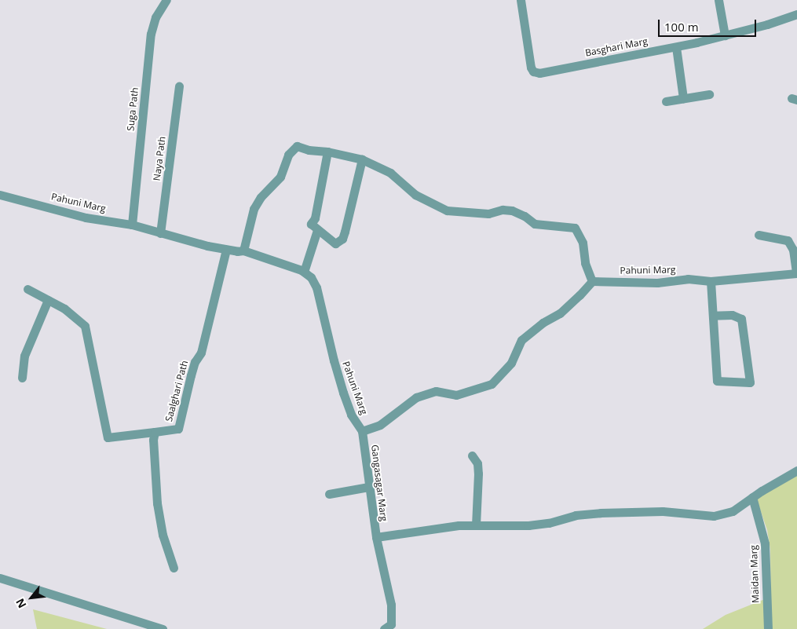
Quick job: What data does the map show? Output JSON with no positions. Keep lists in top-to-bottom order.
{
  "streets": {
    "street": [
      "Basghari Marg",
      "Suga Path",
      "Naya Path",
      "Pahuni Marg",
      "Saalghari Path",
      "Gangasagar Marg",
      "Maidan Marg"
    ]
  },
  "crossings": [
    ["Suga Path", "Pahuni Marg"],
    ["Naya Path", "Pahuni Marg"],
    ["Pahuni Marg", "Saalghari Path"],
    ["Pahuni Marg", "Gangasagar Marg"]
  ],
  "scale_bar": "100 m",
  "north": "bottom left"
}
